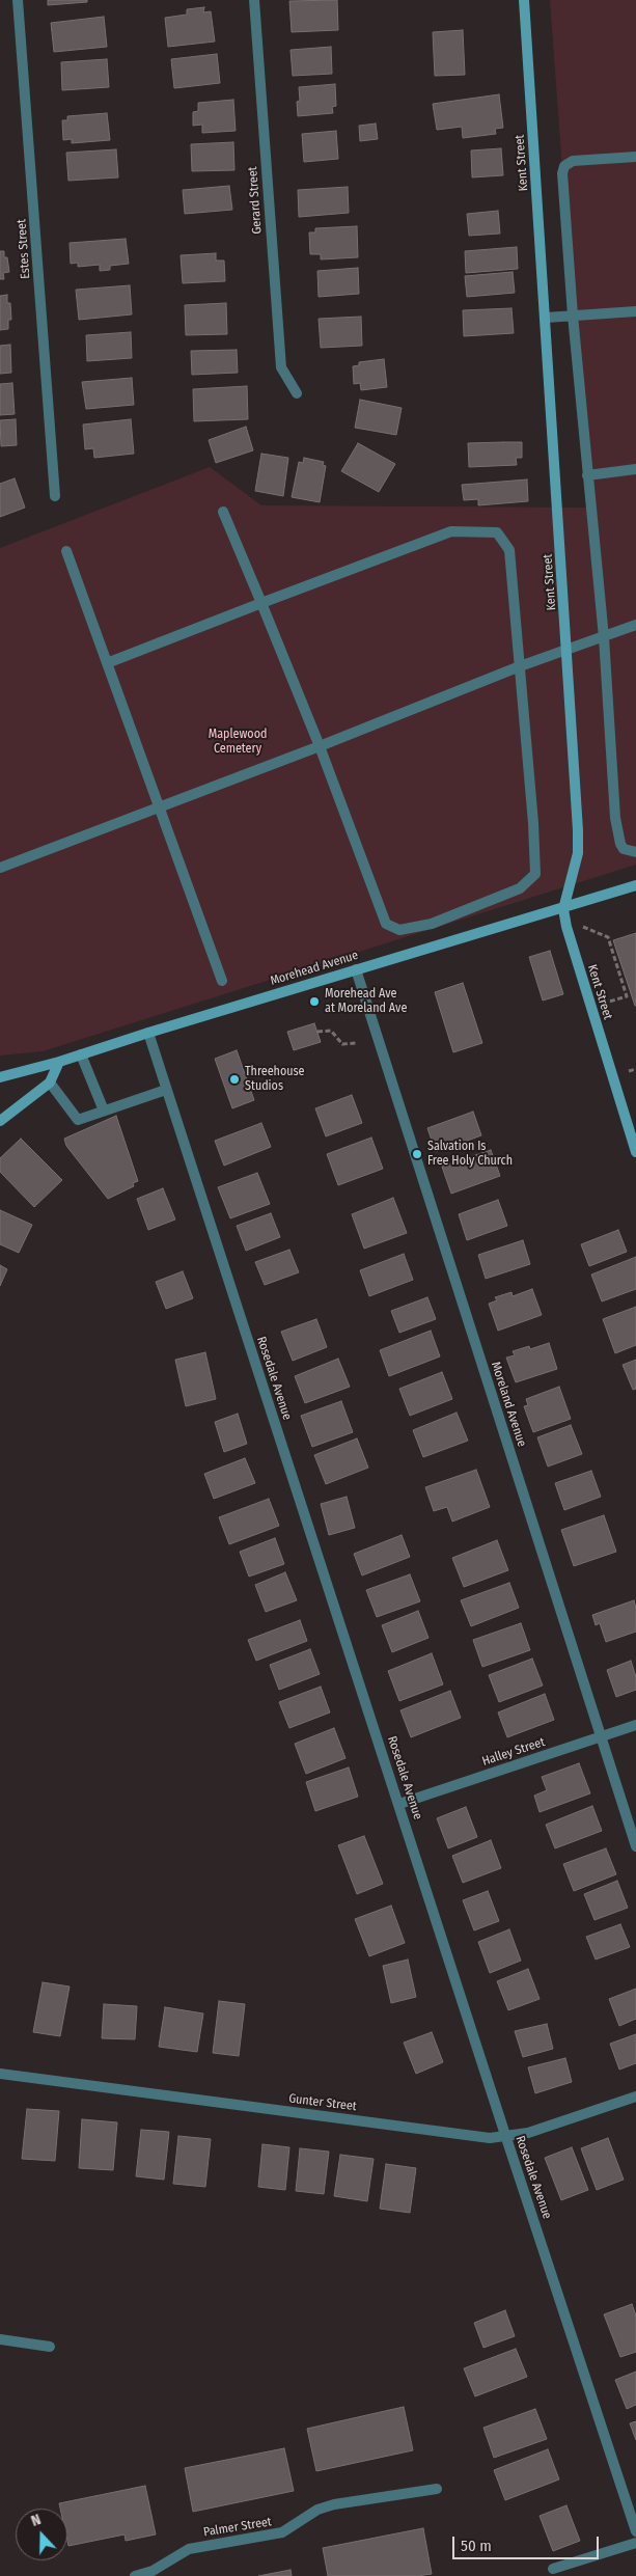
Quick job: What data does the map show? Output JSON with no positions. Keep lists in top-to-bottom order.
{
  "streets": {
    "street": [
      "Kent Street",
      "Gerard Street",
      "Estes Street",
      "Morehead Avenue",
      "Rosedale Avenue",
      "Moreland Avenue",
      "Halley Street",
      "Gunter Street",
      "Palmer Street"
    ]
  },
  "crossings": [
    ["Kent Street", "Morehead Avenue"],
    ["Morehead Avenue", "Rosedale Avenue"],
    ["Morehead Avenue", "Moreland Avenue"],
    ["Rosedale Avenue", "Halley Street"],
    ["Rosedale Avenue", "Gunter Street"],
    ["Moreland Avenue", "Halley Street"]
  ],
  "parks": ["Maplewood Cemetery"],
  "places": ["Morehead Ave at Moreland Ave", "Threehouse Studios", "Salvation Is Free Holy Church"],
  "scale_bar": "50 m",
  "north": "top"
}
